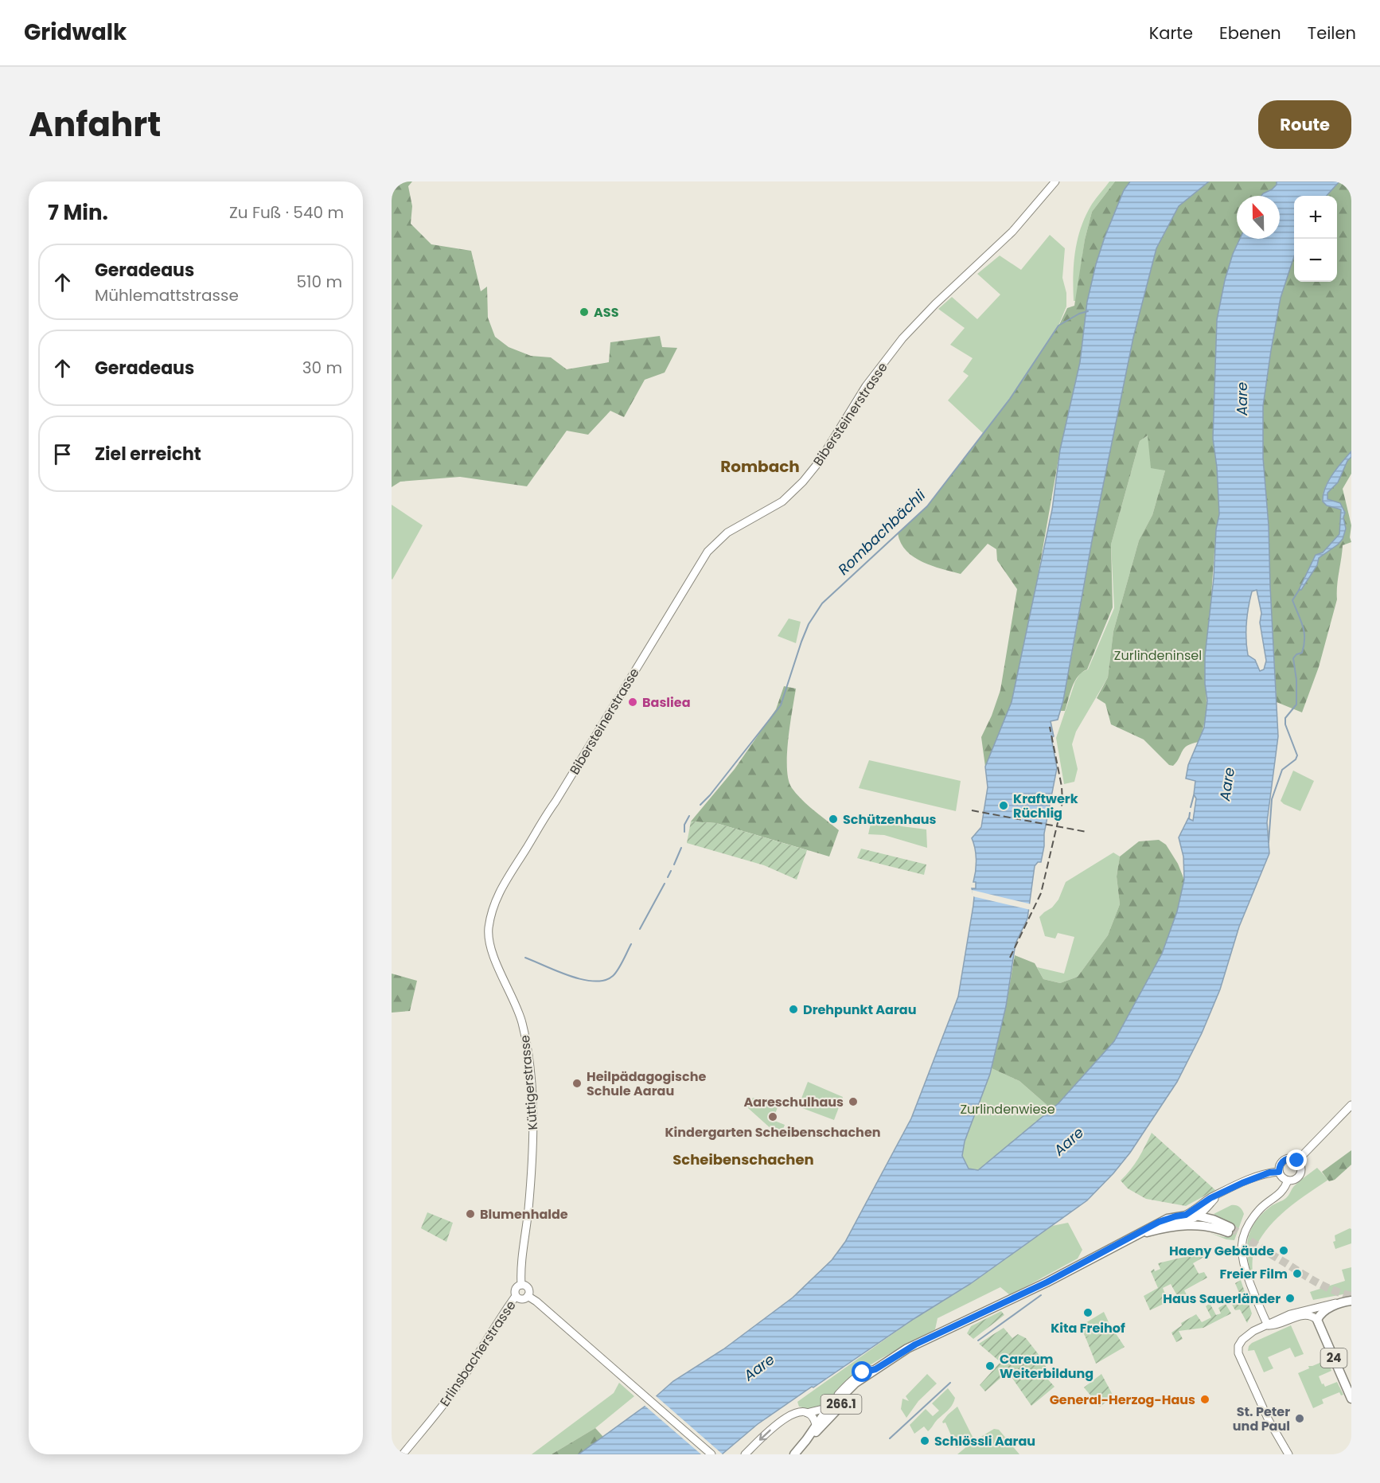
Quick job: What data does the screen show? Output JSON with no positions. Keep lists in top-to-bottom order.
{
  "streets": {
    "main road": [
      "Bibersteinerstrasse",
      "Küttigerstrasse",
      "Erlinsbacherstrasse",
      "24",
      "266.1"
    ]
  },
  "crossings": [
    ["Bibersteinerstrasse", "Küttigerstrasse"],
    ["Küttigerstrasse", "Erlinsbacherstrasse"]
  ],
  "districts": ["Rombach", "Scheibenschachen"],
  "water": ["Aare", "Rombachbächli"],
  "parks": ["Zurlindeninsel", "Zurlindenwiese"],
  "places": [
    "ASS",
    "Basliea",
    "Kraftwerk Rüchlig",
    "Schützenhaus",
    "Drehpunkt Aarau",
    "Heilpädagogische Schule Aarau",
    "Aareschulhaus",
    "Kindergarten Scheibenschachen",
    "Blumenhalde",
    "Haeny Gebäude",
    "Freier Film",
    "Haus Sauerländer",
    "Kita Freihof",
    "Careum Weiterbildung",
    "General-Herzog-Haus",
    "St. Peter und Paul",
    "Schlössli Aarau"
  ],
  "north": "top",
  "page": {
    "header": "Gridwalk",
    "nav": ["Karte", "Ebenen", "Teilen"],
    "title": "Anfahrt",
    "buttons": "Route",
    "heading": ["7 Min.", "Zu Fuß · 540 m"],
    "map_buttons": ["+", "−"],
    "list": [
      ["Geradeaus", "Mühlemattstrasse", "510 m"],
      ["Geradeaus", "30 m"],
      "Ziel erreicht"
    ]
  }
}
